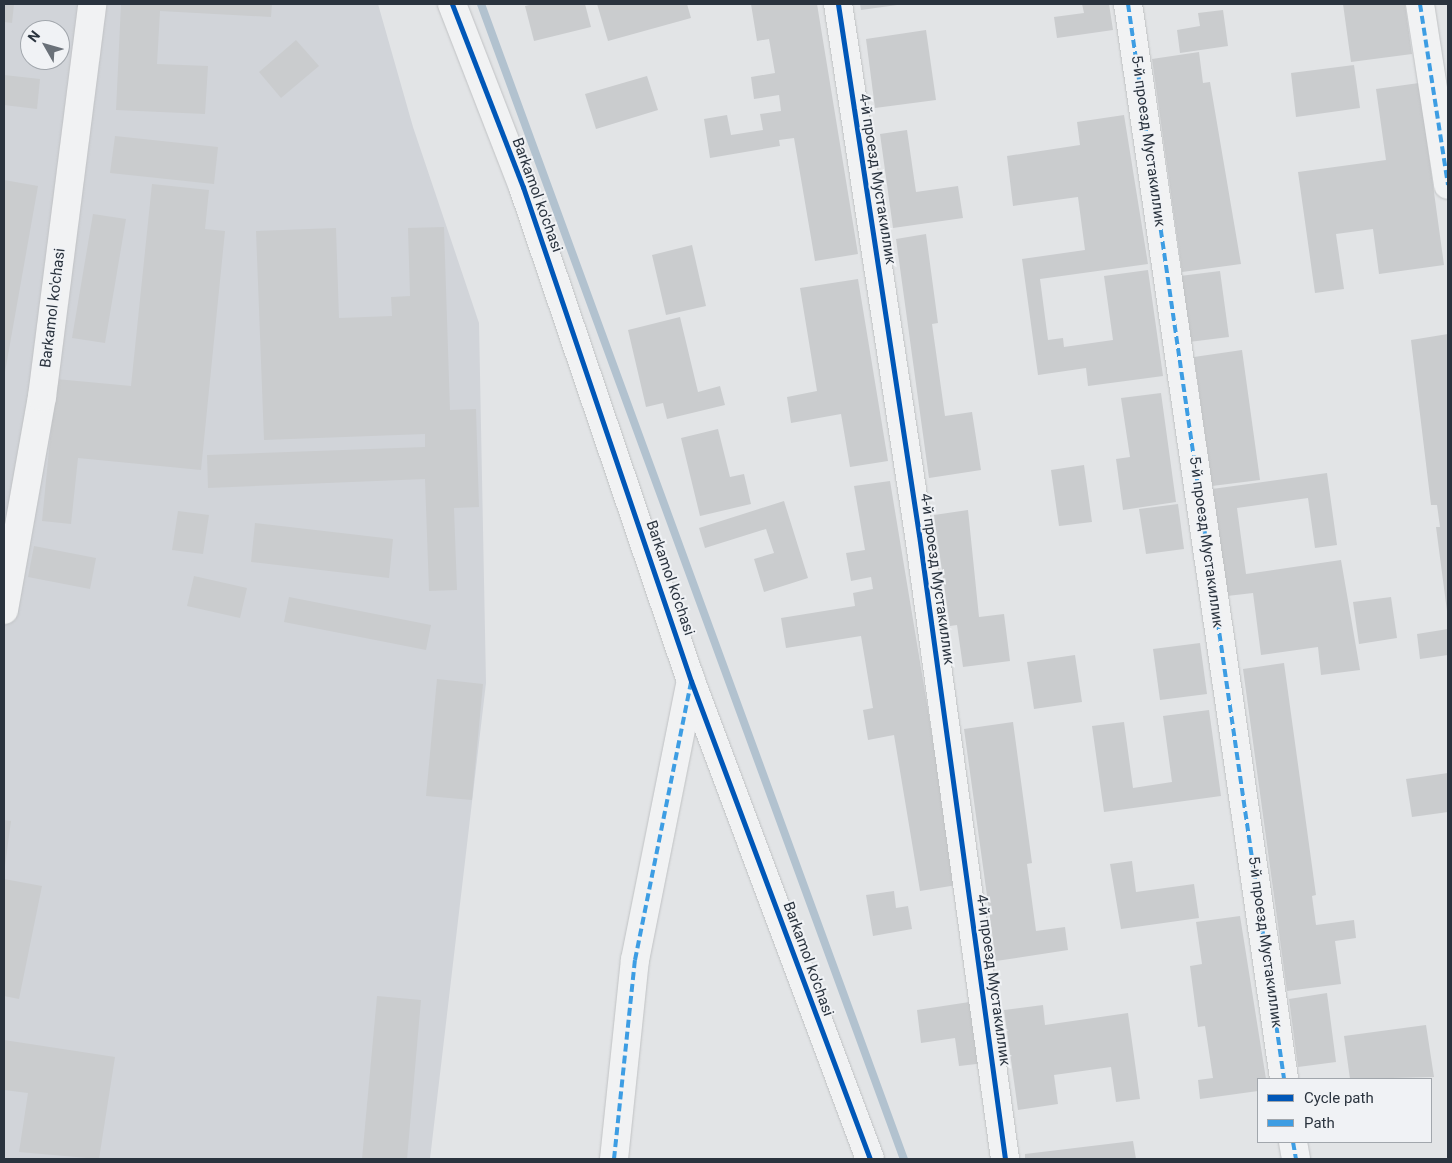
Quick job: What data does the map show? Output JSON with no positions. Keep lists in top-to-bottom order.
{
  "streets": {
    "street": ["5-й проезд Мустакиллик", "4-й проезд Мустакиллик", "Barkamol ko'chasi"]
  },
  "legend": ["Cycle path", "Path"],
  "north": "top left"
}
